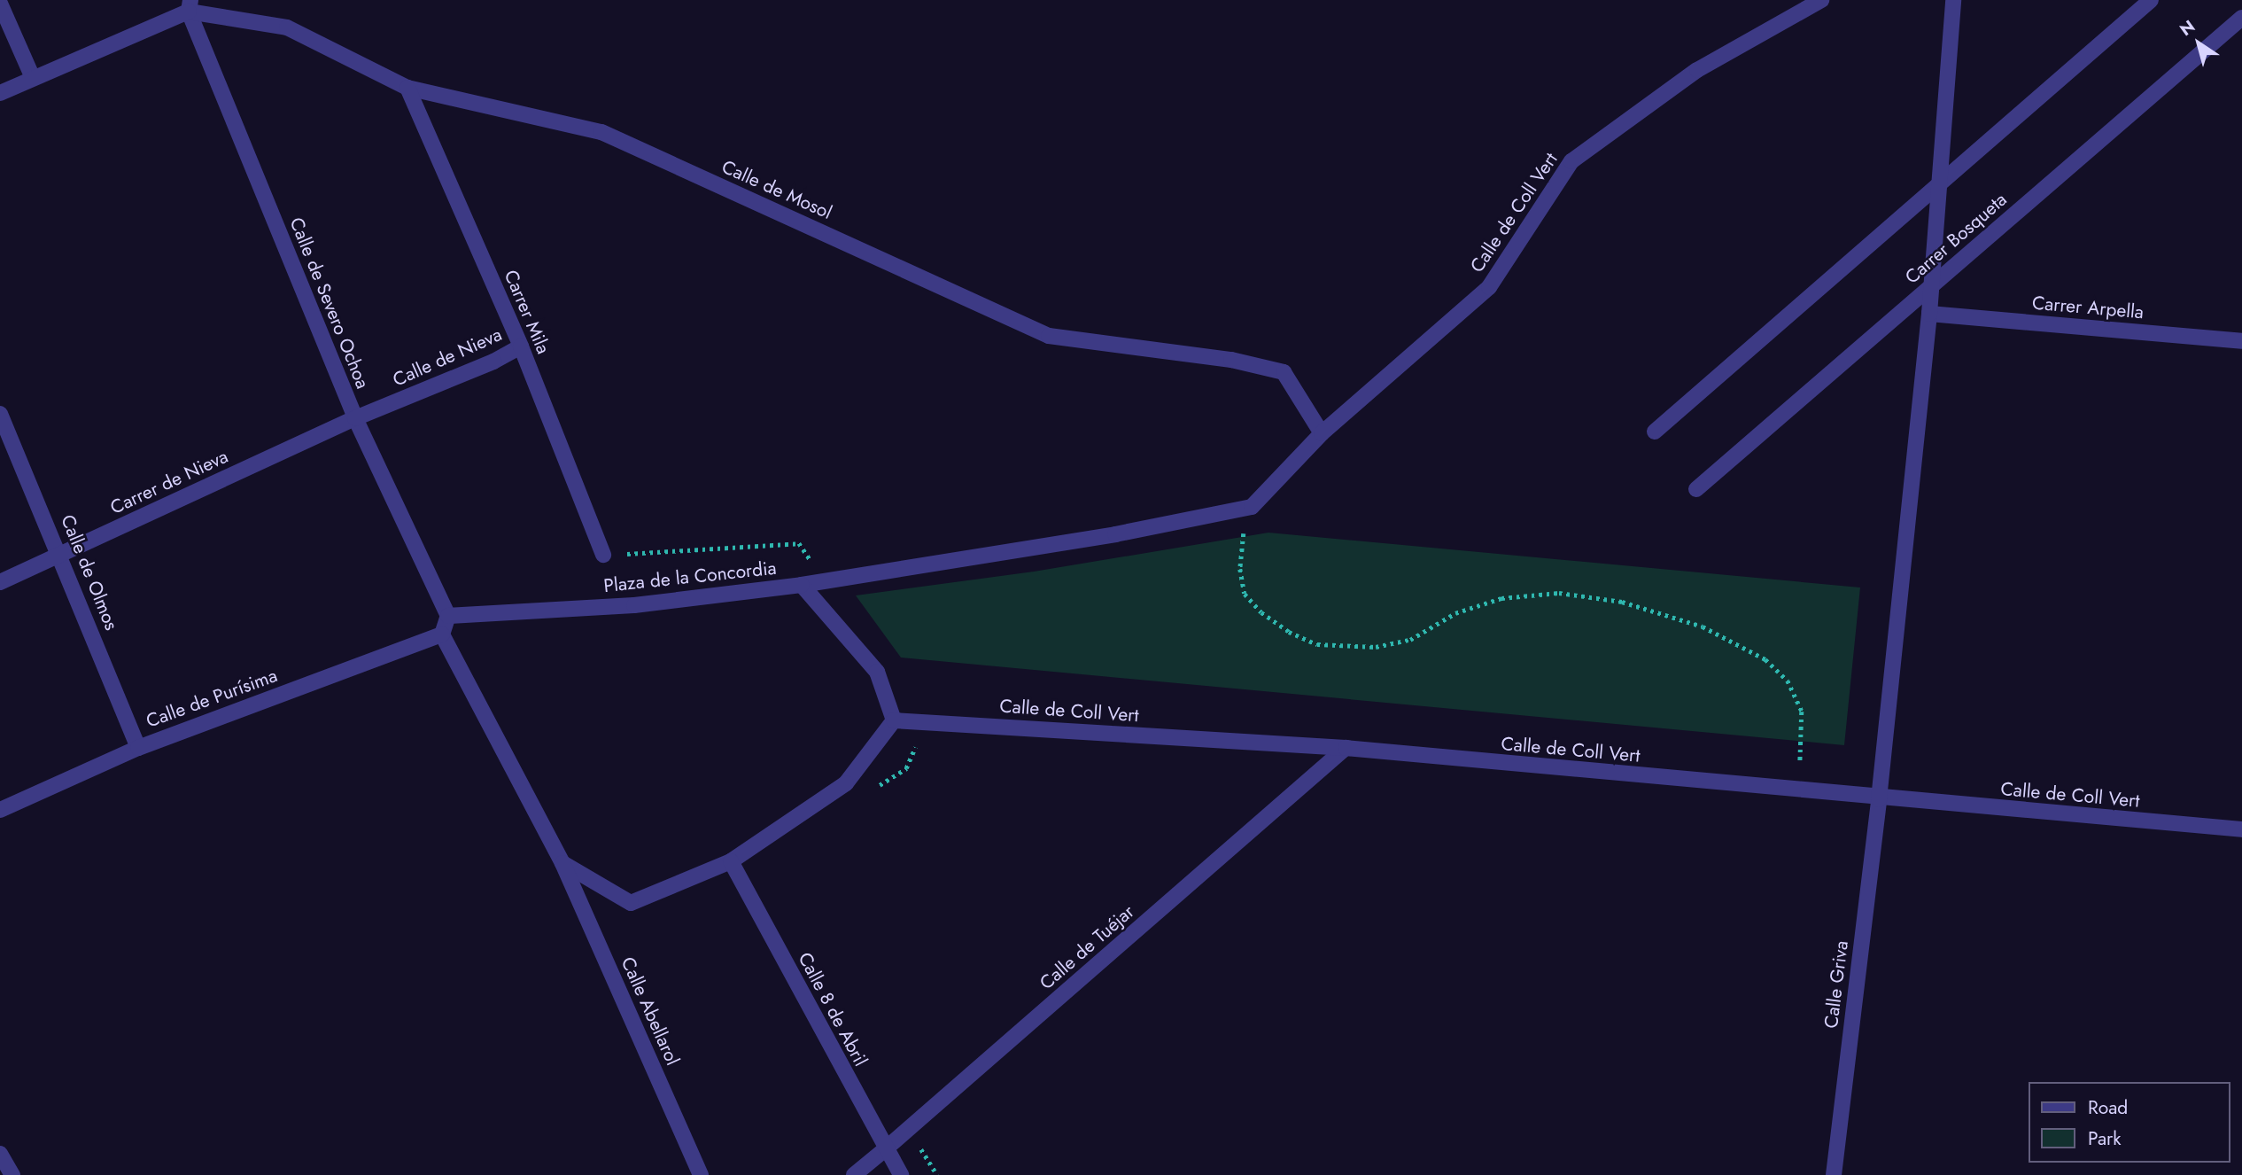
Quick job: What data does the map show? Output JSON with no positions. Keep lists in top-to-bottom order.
{
  "streets": {
    "street": [
      "Calle de Mosol",
      "Calle de Coll Vert",
      "Carrer Bosqueta",
      "Calle de Severo Ochoa",
      "Carrer Arpella",
      "Carrer Mila",
      "Calle de Nieva",
      "Carrer de Nieva",
      "Calle de Olmos",
      "Plaza de la Concordia",
      "Calle de Purísima",
      "Calle de Tuéjar",
      "Calle Griva",
      "Calle 8 de Abril",
      "Calle Abellarol"
    ]
  },
  "crossings": [
    ["Calle de Mosol", "Calle de Coll Vert"],
    ["Calle de Mosol", "Calle de Severo Ochoa"],
    ["Calle de Mosol", "Carrer Mila"],
    ["Calle de Coll Vert", "Plaza de la Concordia"],
    ["Calle de Coll Vert", "Calle de Tuéjar"],
    ["Calle de Coll Vert", "Calle Griva"],
    ["Carrer Bosqueta", "Calle Griva"],
    ["Calle de Severo Ochoa", "Calle de Nieva"],
    ["Calle de Severo Ochoa", "Carrer de Nieva"],
    ["Calle de Severo Ochoa", "Plaza de la Concordia"],
    ["Carrer Arpella", "Calle Griva"],
    ["Carrer Mila", "Calle de Nieva"],
    ["Calle de Nieva", "Carrer de Nieva"],
    ["Carrer de Nieva", "Calle de Olmos"],
    ["Calle de Olmos", "Calle de Purísima"],
    ["Calle de Tuéjar", "Calle 8 de Abril"]
  ],
  "legend": ["Road", "Park"],
  "north": "top left"
}
